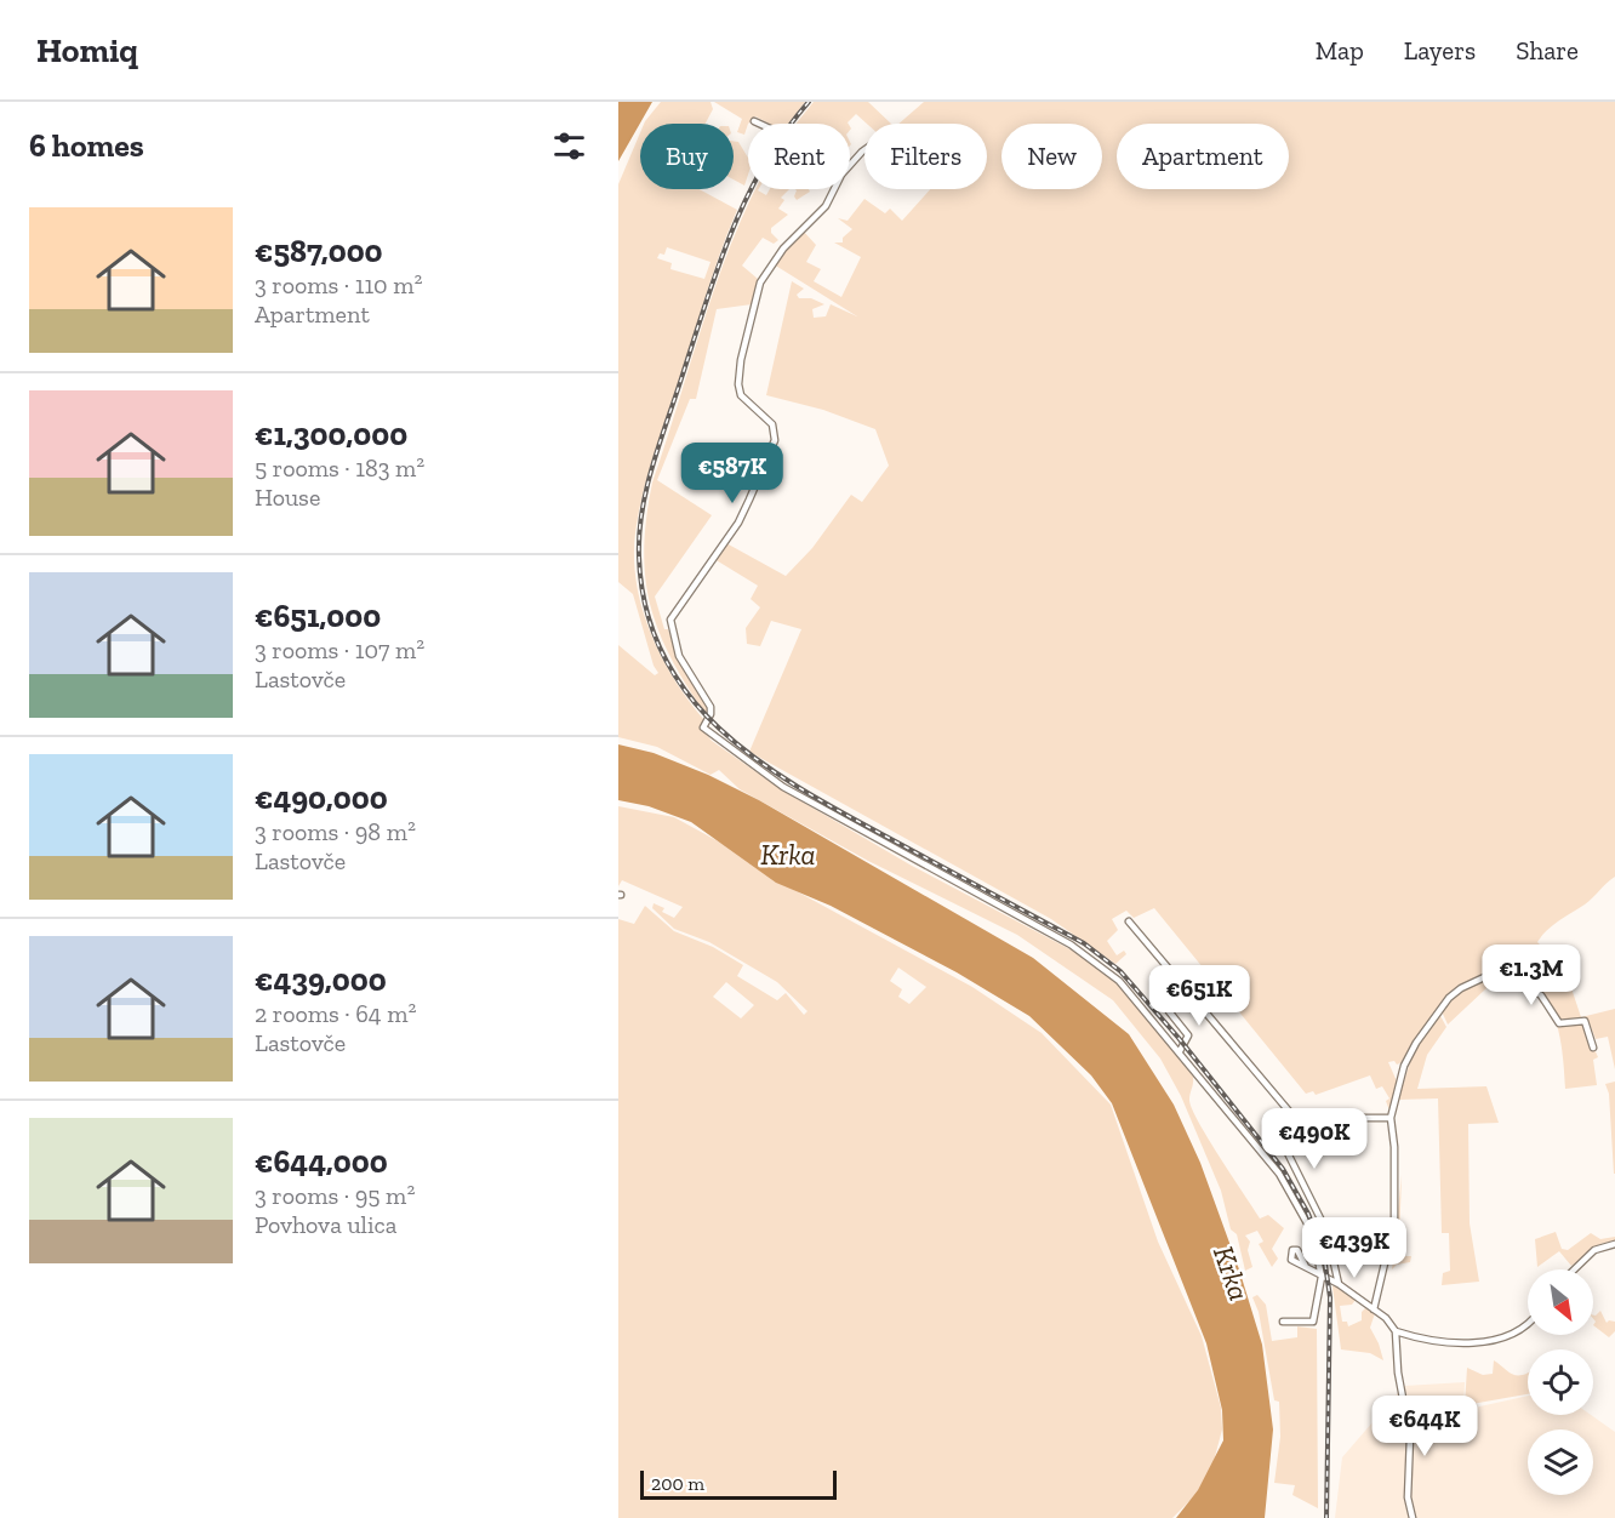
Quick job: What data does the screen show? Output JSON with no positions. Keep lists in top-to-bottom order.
{
  "water": ["Krka"],
  "scale_bar": "200 m",
  "north": "bottom right",
  "page": {
    "header": "Homiq",
    "nav": ["Map", "Layers", "Share"],
    "heading": "6 homes",
    "chip": [
      "Buy",
      "Rent",
      "Filters",
      "New",
      "Apartment"
    ],
    "list": [
      {
        "name": "€587,000",
        "note": "3 rooms · 110 m² · Apartment"
      },
      {
        "name": "€1,300,000",
        "note": "5 rooms · 183 m² · House"
      },
      {
        "name": "€651,000",
        "note": "3 rooms · 107 m² · Lastovče"
      },
      {
        "name": "€490,000",
        "note": "3 rooms · 98 m² · Lastovče"
      },
      {
        "name": "€439,000",
        "note": "2 rooms · 64 m² · Lastovče"
      },
      {
        "name": "€644,000",
        "note": "3 rooms · 95 m² · Povhova ulica"
      }
    ],
    "price": [
      "€587K",
      "€1.3M",
      "€651K",
      "€490K",
      "€439K",
      "€644K"
    ],
    "scale": "200 m"
  }
}
